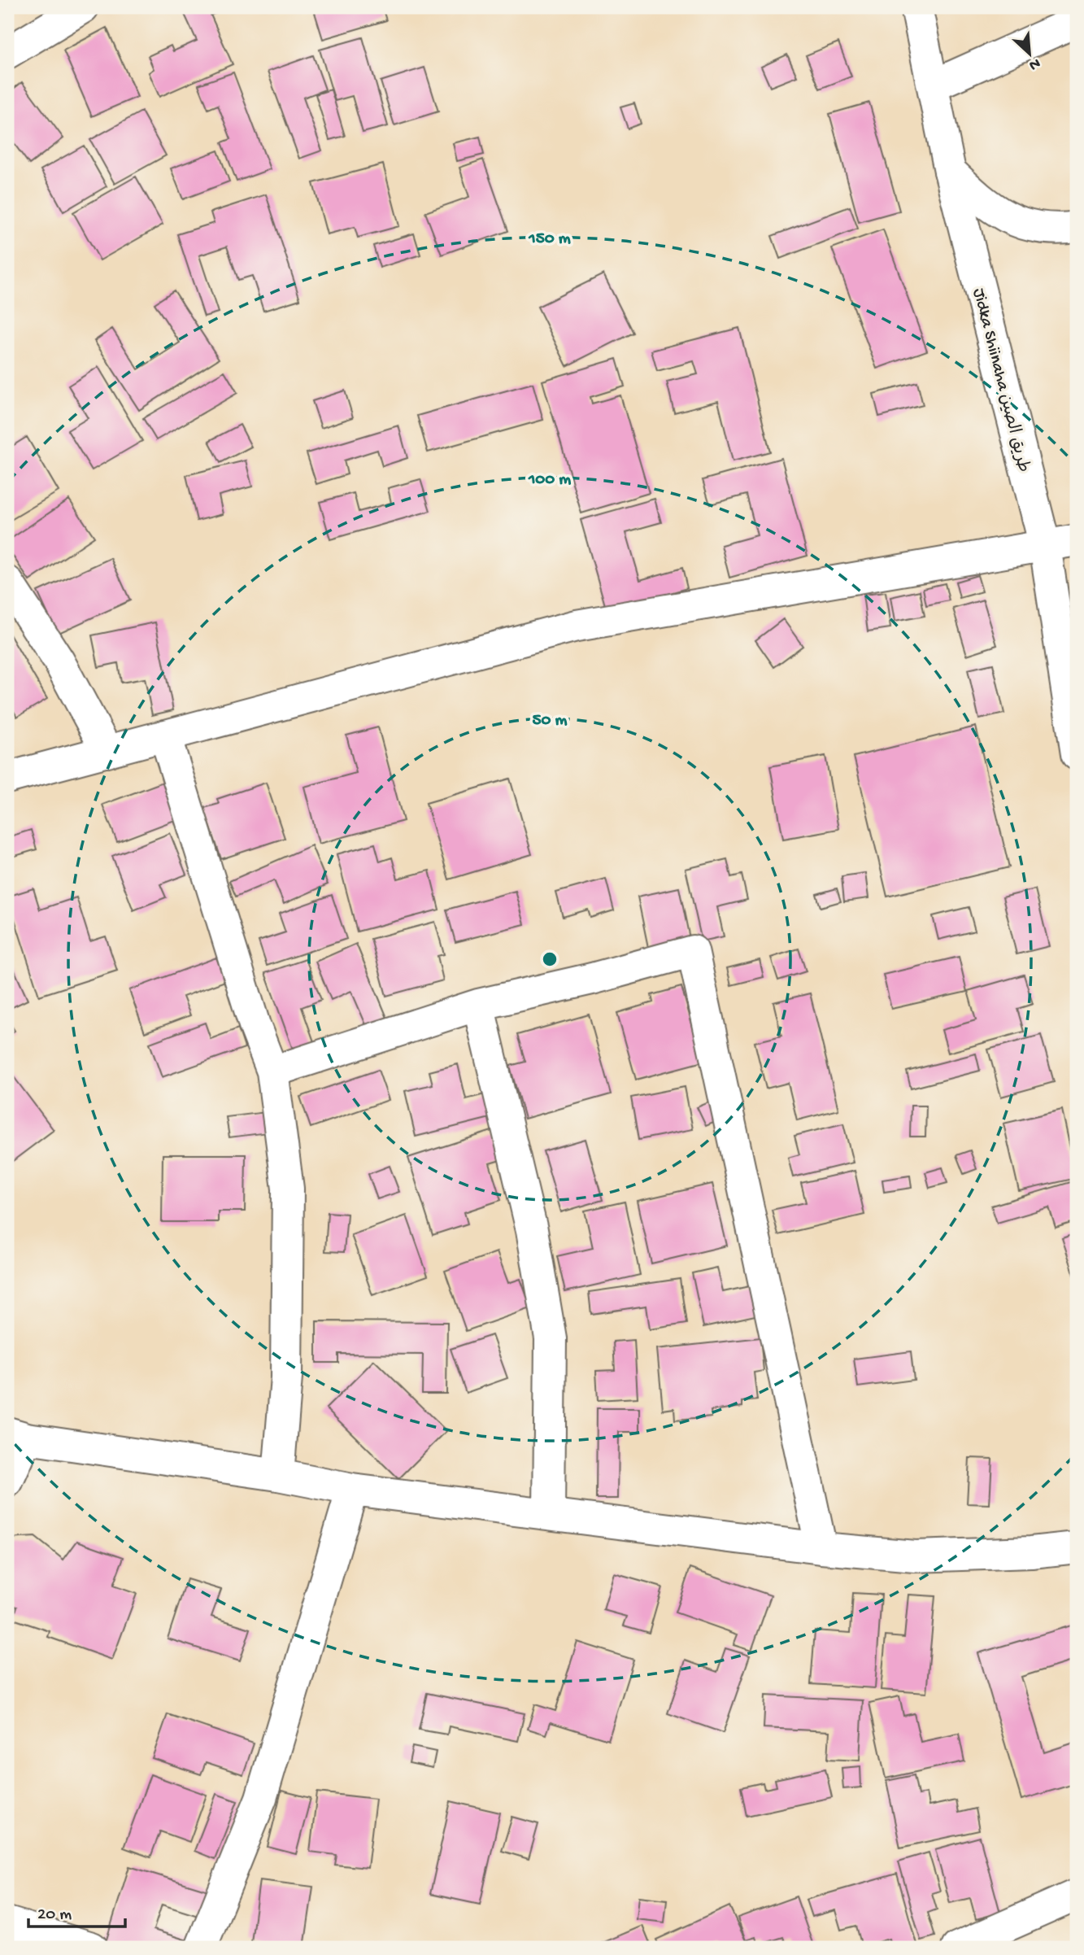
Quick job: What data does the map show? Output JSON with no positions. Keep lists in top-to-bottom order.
{
  "streets": {
    "street": ["Jidka Shiinaha طريق الصين"]
  },
  "scale_bar": "20 m",
  "north": "bottom right",
  "rings": ["150 m", "100 m", "50 m"]
}
